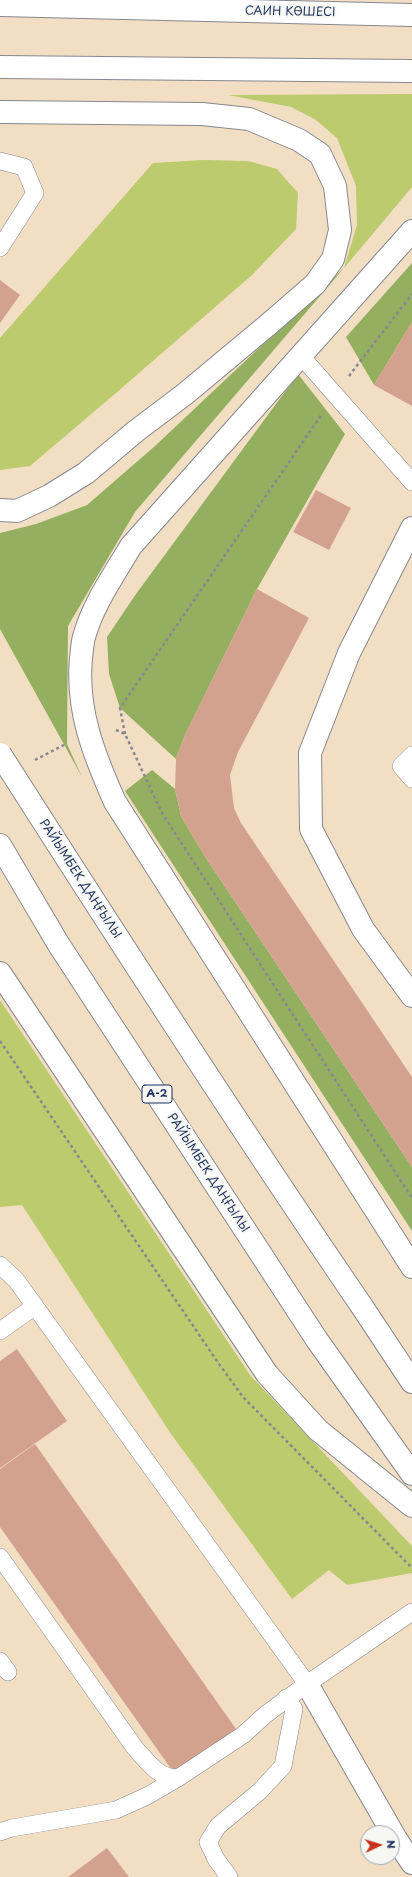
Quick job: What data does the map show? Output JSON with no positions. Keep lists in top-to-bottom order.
{
  "streets": {
    "main road": ["САИН КӨШЕСІ", "РАЙЫМБЕК ДАҢҒЫЛЫ", "A-2"]
  },
  "north": "right"
}
